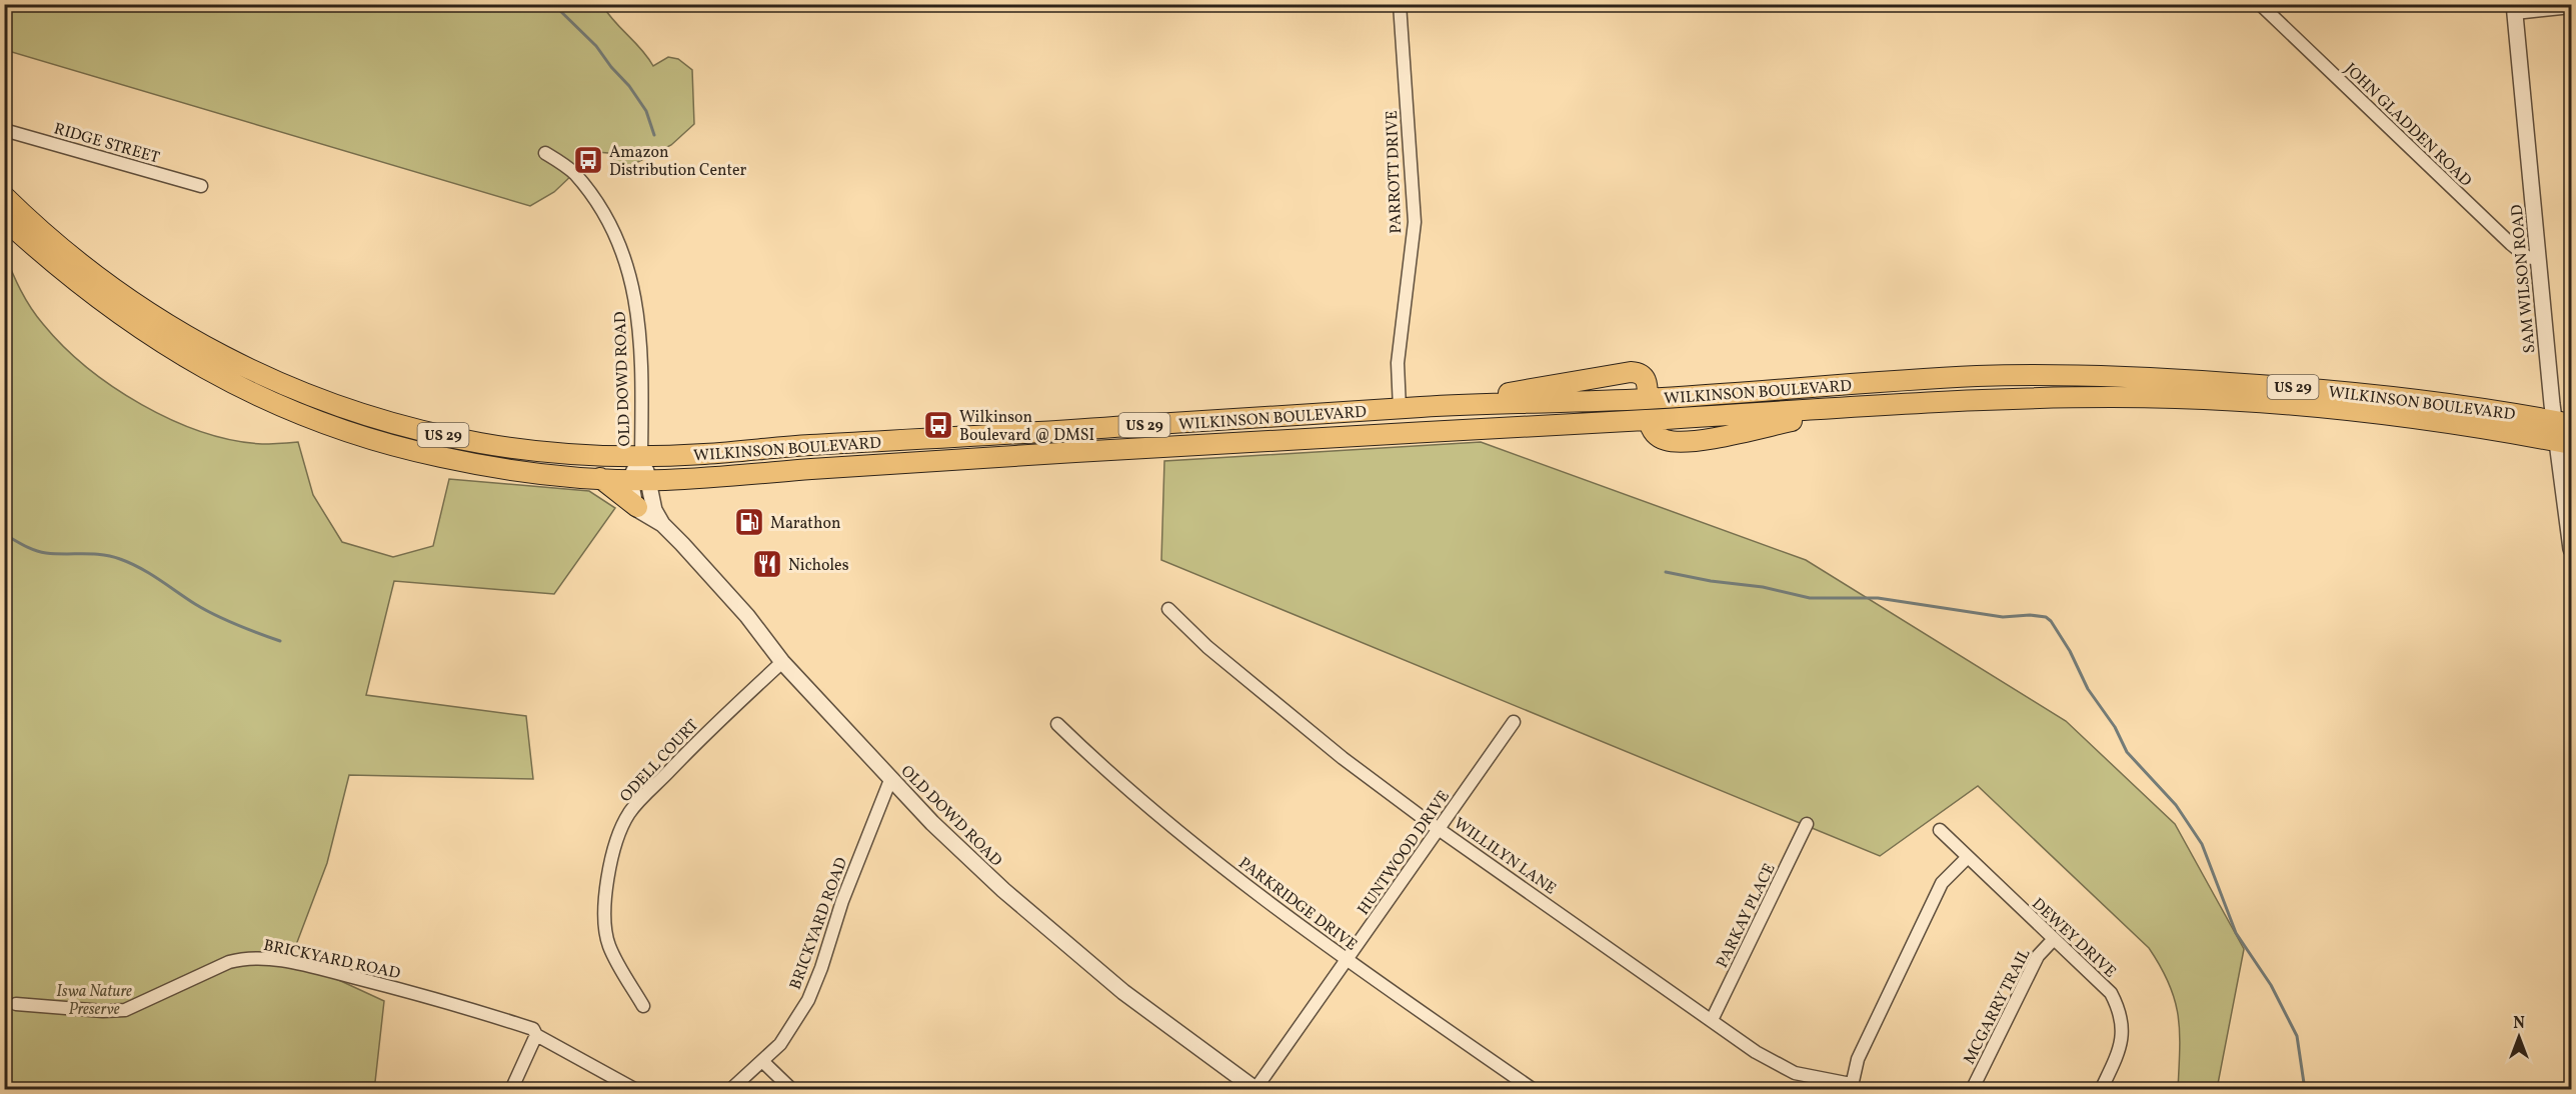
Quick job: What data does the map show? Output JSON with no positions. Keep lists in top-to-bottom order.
{
  "streets": {
    "main road": ["US 29", "WILKINSON BOULEVARD"],
    "street": [
      "JOHN GLADDEN ROAD",
      "RIDGE STREET",
      "PARROTT DRIVE",
      "SAM WILSON ROAD",
      "OLD DOWD ROAD",
      "ODELL COURT",
      "HUNTWOOD DRIVE",
      "WILLILYN LANE",
      "PARKRIDGE DRIVE",
      "PARKAY PLACE",
      "BRICKYARD ROAD",
      "DEWEY DRIVE",
      "MCGARRY TRAIL"
    ]
  },
  "crossings": [
    ["JOHN GLADDEN ROAD", "SAM WILSON ROAD"],
    ["PARROTT DRIVE", "WILKINSON BOULEVARD"],
    ["SAM WILSON ROAD", "WILKINSON BOULEVARD"],
    ["OLD DOWD ROAD", "WILKINSON BOULEVARD"],
    ["OLD DOWD ROAD", "ODELL COURT"],
    ["OLD DOWD ROAD", "HUNTWOOD DRIVE"],
    ["OLD DOWD ROAD", "BRICKYARD ROAD"],
    ["HUNTWOOD DRIVE", "WILLILYN LANE"],
    ["HUNTWOOD DRIVE", "PARKRIDGE DRIVE"],
    ["WILLILYN LANE", "PARKAY PLACE"],
    ["DEWEY DRIVE", "MCGARRY TRAIL"]
  ],
  "parks": ["Iswa Nature Preserve"],
  "places": {
    "bus stop": ["Amazon Distribution Center", "Wilkinson Boulevard @ DMSI"],
    "fuel station": ["Marathon"],
    "restaurant": ["Nicholes"]
  },
  "north": "top"
}
